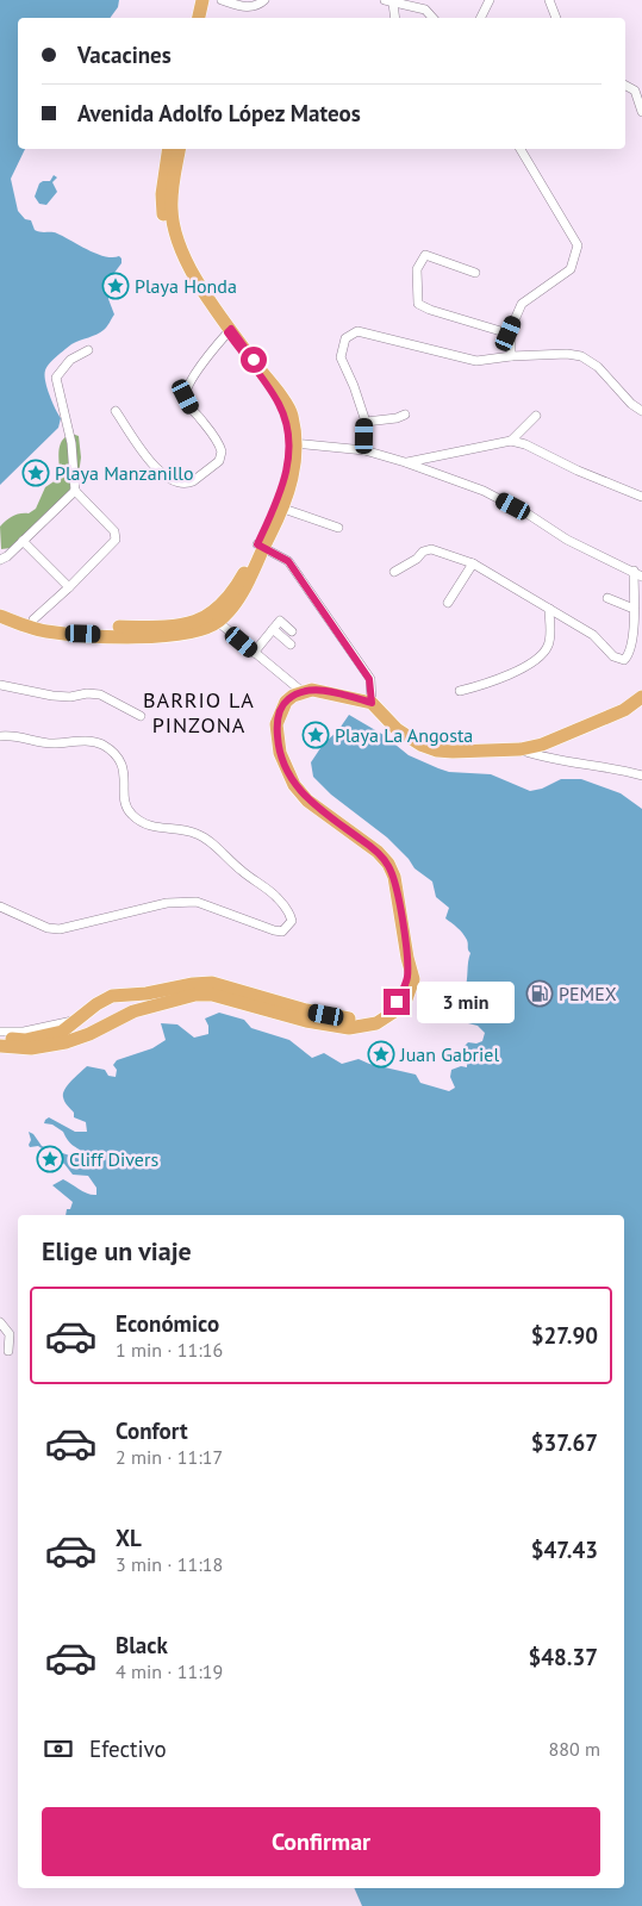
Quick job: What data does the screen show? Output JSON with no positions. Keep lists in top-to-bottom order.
{
  "districts": ["BARRIO LA PINZONA"],
  "places": {
    "place": [
      "Playa Honda",
      "Playa Manzanillo",
      "Playa La Angosta",
      "Juan Gabriel",
      "Cliff Divers"
    ],
    "fuel station": ["PEMEX"]
  },
  "page": {
    "banner": ["Vacacines", "Avenida Adolfo López Mateos"],
    "bubble": "3 min",
    "heading": "Elige un viaje",
    "list": [
      {
        "name": "Económico",
        "note": "1 min · 11:16",
        "value": "$27.90"
      },
      {
        "name": "Confort",
        "note": "2 min · 11:17",
        "value": "$37.67"
      },
      {
        "name": "XL",
        "note": "3 min · 11:18",
        "value": "$47.43"
      },
      {
        "name": "Black",
        "note": "4 min · 11:19",
        "value": "$48.37"
      }
    ],
    "pay": ["Efectivo", "880 m"],
    "buttons": "Confirmar"
  }
}
